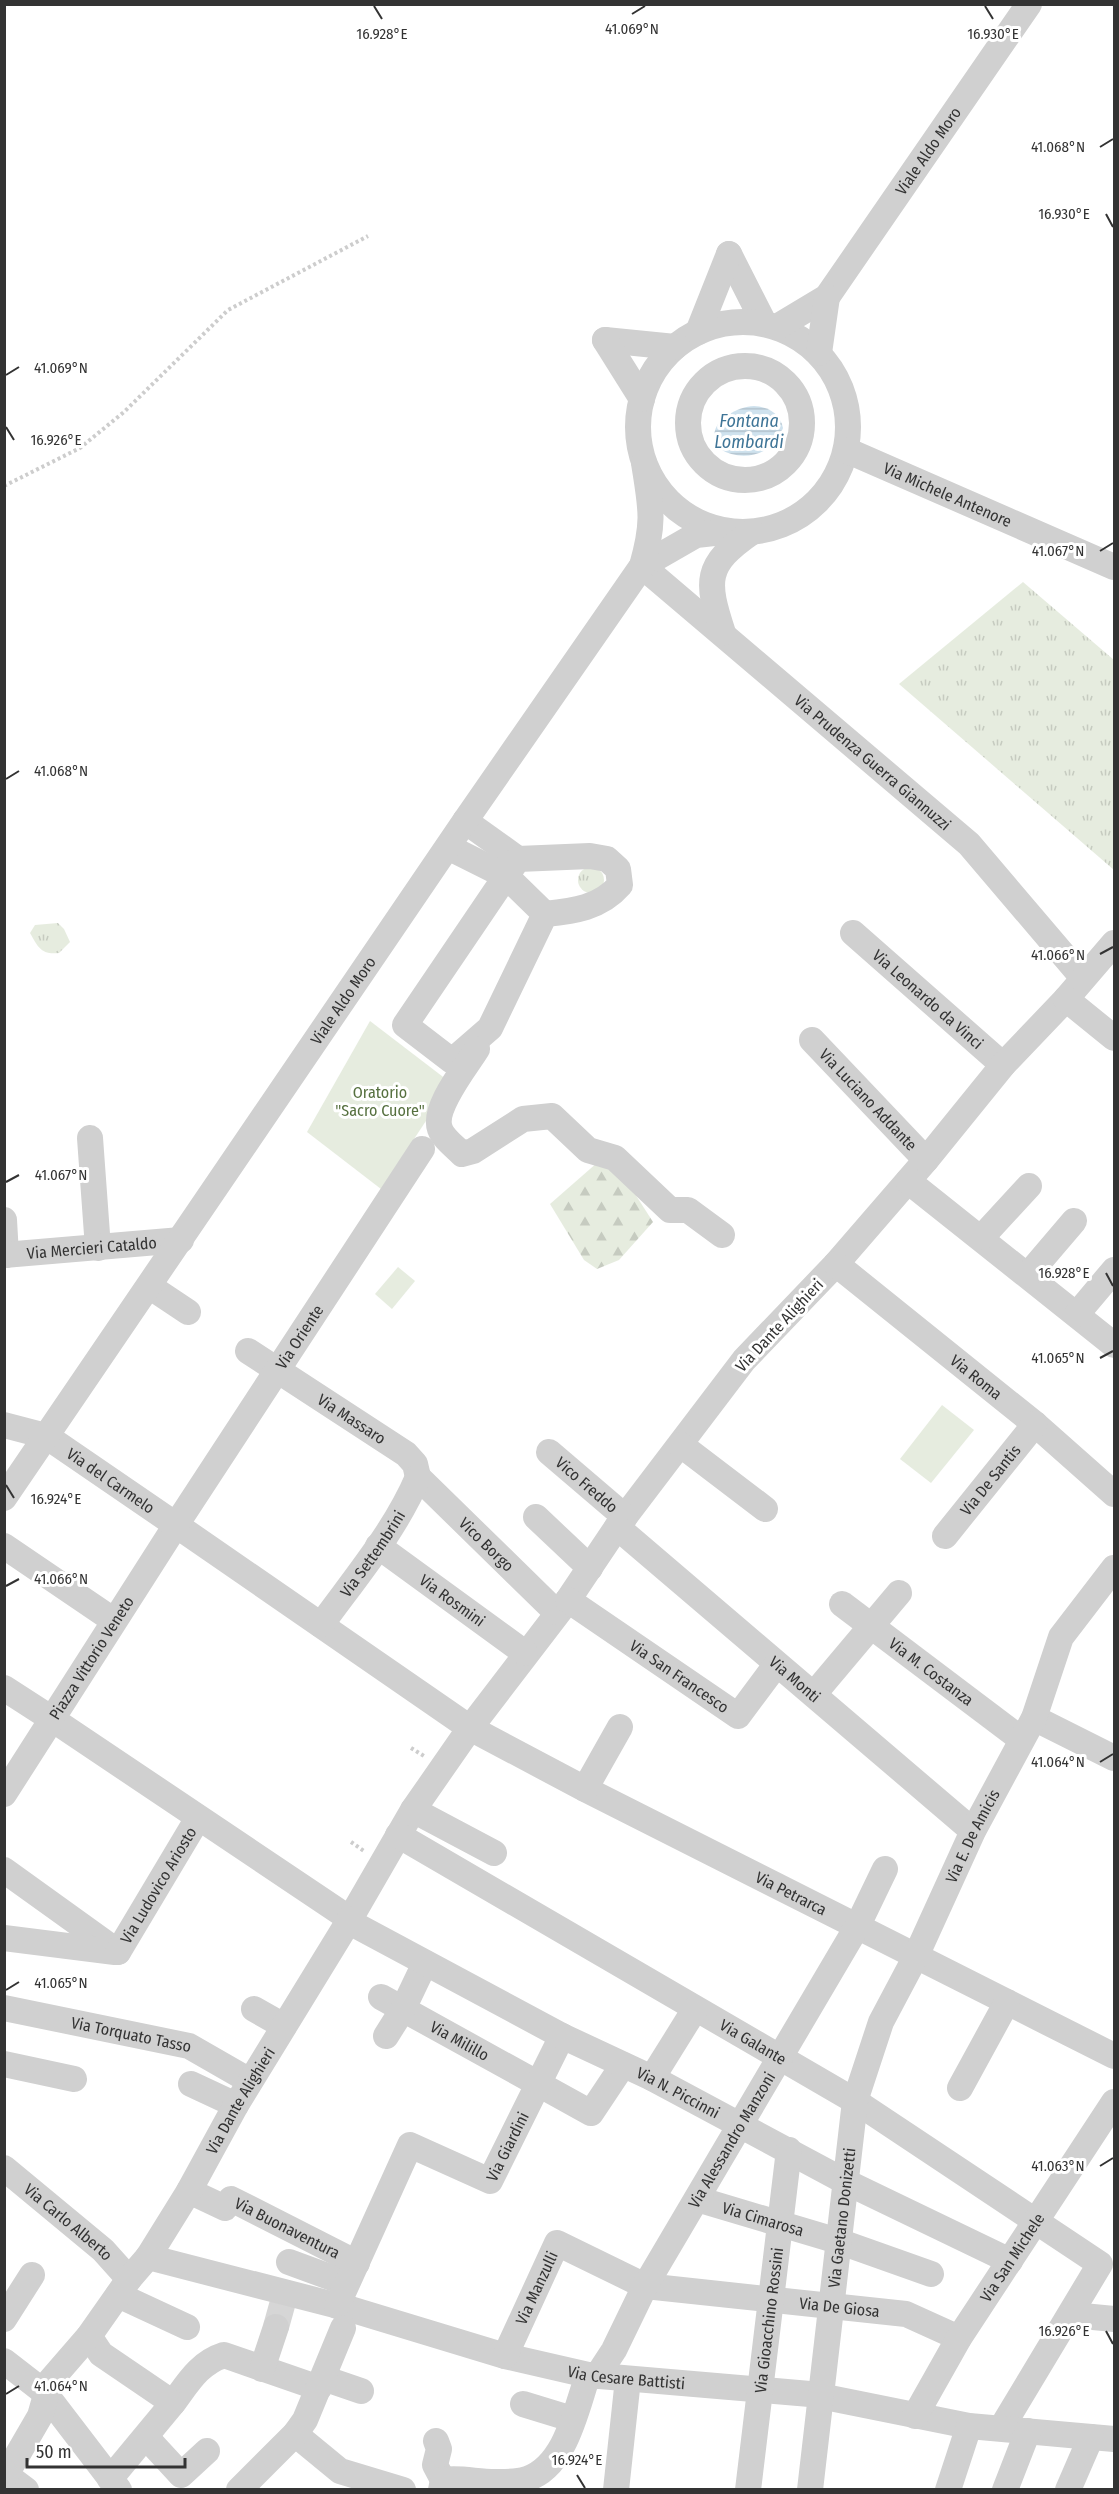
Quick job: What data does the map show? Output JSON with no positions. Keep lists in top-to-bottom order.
{
  "streets": {
    "street": [
      "Viale Aldo Moro",
      "Via Michele Antenore",
      "Via Prudenza Guerra Giannuzzi",
      "Via Leonardo da Vinci",
      "Via Luciano Addante",
      "Via Mercieri Cataldo",
      "Via Dante Alighieri",
      "Via Oriente",
      "Via Roma",
      "Via Massaro",
      "Via De Santis",
      "Via del Carmelo",
      "Vico Freddo",
      "Vico Borgo",
      "Via Settembrini",
      "Via Rosmini",
      "Piazza Vittorio Veneto",
      "Via M. Costanza",
      "Via San Francesco",
      "Via Monti",
      "Via E. De Amicis",
      "Via Ludovico Ariosto",
      "Via Petrarca",
      "Via Torquato Tasso",
      "Via Milillo",
      "Via Galante",
      "Via N. Piccinni",
      "Via Alessandro Manzoni",
      "Via Giardini",
      "Via Gaetano Donizetti",
      "Via Cimarosa",
      "Via Carlo Alberto",
      "Via Buonaventura",
      "Via San Michele",
      "Via Manzulli",
      "Via De Giosa",
      "Via Gioacchino Rossini",
      "Via Cesare Battisti"
    ]
  },
  "crossings": [
    ["Viale Aldo Moro", "Via Michele Antenore"],
    ["Viale Aldo Moro", "Via Prudenza Guerra Giannuzzi"],
    ["Viale Aldo Moro", "Via Mercieri Cataldo"],
    ["Viale Aldo Moro", "Via del Carmelo"],
    ["Via Prudenza Guerra Giannuzzi", "Via Dante Alighieri"],
    ["Via Leonardo da Vinci", "Via Dante Alighieri"],
    ["Via Luciano Addante", "Via Dante Alighieri"],
    ["Via Dante Alighieri", "Via Roma"],
    ["Via Dante Alighieri", "Vico Freddo"],
    ["Via Dante Alighieri", "Vico Borgo"],
    ["Via Dante Alighieri", "Via Rosmini"],
    ["Via Dante Alighieri", "Piazza Vittorio Veneto"],
    ["Via Dante Alighieri", "Via San Francesco"],
    ["Via Dante Alighieri", "Via Monti"],
    ["Via Dante Alighieri", "Via Petrarca"],
    ["Via Dante Alighieri", "Via Torquato Tasso"],
    ["Via Dante Alighieri", "Via N. Piccinni"],
    ["Via Dante Alighieri", "Via Carlo Alberto"],
    ["Via Dante Alighieri", "Via Buonaventura"],
    ["Via Dante Alighieri", "Via Cesare Battisti"],
    ["Via Oriente", "Via Massaro"],
    ["Via Oriente", "Via del Carmelo"],
    ["Via Oriente", "Piazza Vittorio Veneto"],
    ["Via Roma", "Via De Santis"],
    ["Via Massaro", "Vico Borgo"],
    ["Via Massaro", "Via Settembrini"],
    ["Via del Carmelo", "Piazza Vittorio Veneto"],
    ["Vico Freddo", "Via Monti"],
    ["Vico Borgo", "Via Settembrini"],
    ["Vico Borgo", "Via San Francesco"],
    ["Via Settembrini", "Via Rosmini"],
    ["Piazza Vittorio Veneto", "Via Ludovico Ariosto"],
    ["Piazza Vittorio Veneto", "Via N. Piccinni"],
    ["Via M. Costanza", "Via E. De Amicis"],
    ["Via San Francesco", "Via Monti"],
    ["Via Monti", "Via E. De Amicis"],
    ["Via E. De Amicis", "Via Petrarca"],
    ["Via E. De Amicis", "Via Gaetano Donizetti"],
    ["Via Petrarca", "Via Alessandro Manzoni"],
    ["Via Petrarca", "Via Gaetano Donizetti"],
    ["Via Milillo", "Via N. Piccinni"],
    ["Via Milillo", "Via Giardini"],
    ["Via Galante", "Via Alessandro Manzoni"],
    ["Via Galante", "Via Gaetano Donizetti"],
    ["Via Galante", "Via San Michele"],
    ["Via N. Piccinni", "Via Alessandro Manzoni"],
    ["Via N. Piccinni", "Via Giardini"],
    ["Via N. Piccinni", "Via Gaetano Donizetti"],
    ["Via N. Piccinni", "Via San Michele"],
    ["Via N. Piccinni", "Via Gioacchino Rossini"],
    ["Via Alessandro Manzoni", "Via Cimarosa"],
    ["Via Alessandro Manzoni", "Via Manzulli"],
    ["Via Alessandro Manzoni", "Via De Giosa"],
    ["Via Alessandro Manzoni", "Via Cesare Battisti"],
    ["Via Giardini", "Via Buonaventura"],
    ["Via Giardini", "Via Cesare Battisti"],
    ["Via Gaetano Donizetti", "Via Cimarosa"],
    ["Via Gaetano Donizetti", "Via De Giosa"],
    ["Via Gaetano Donizetti", "Via Cesare Battisti"],
    ["Via Cimarosa", "Via Gioacchino Rossini"],
    ["Via Buonaventura", "Via Cesare Battisti"],
    ["Via San Michele", "Via De Giosa"],
    ["Via San Michele", "Via Cesare Battisti"],
    ["Via Manzulli", "Via De Giosa"],
    ["Via Manzulli", "Via Cesare Battisti"],
    ["Via De Giosa", "Via Gioacchino Rossini"],
    ["Via Gioacchino Rossini", "Via Cesare Battisti"]
  ],
  "water": ["Fontana Lombardi"],
  "parks": ["Oratorio \"Sacro Cuore\""],
  "scale_bar": "50 m",
  "coordinates": [
    "41.069°N",
    "16.928°E",
    "16.930°E",
    "41.068°N",
    "16.926°E",
    "41.067°N",
    "41.066°N",
    "41.065°N",
    "16.924°E",
    "41.064°N",
    "41.063°N"
  ]
}
